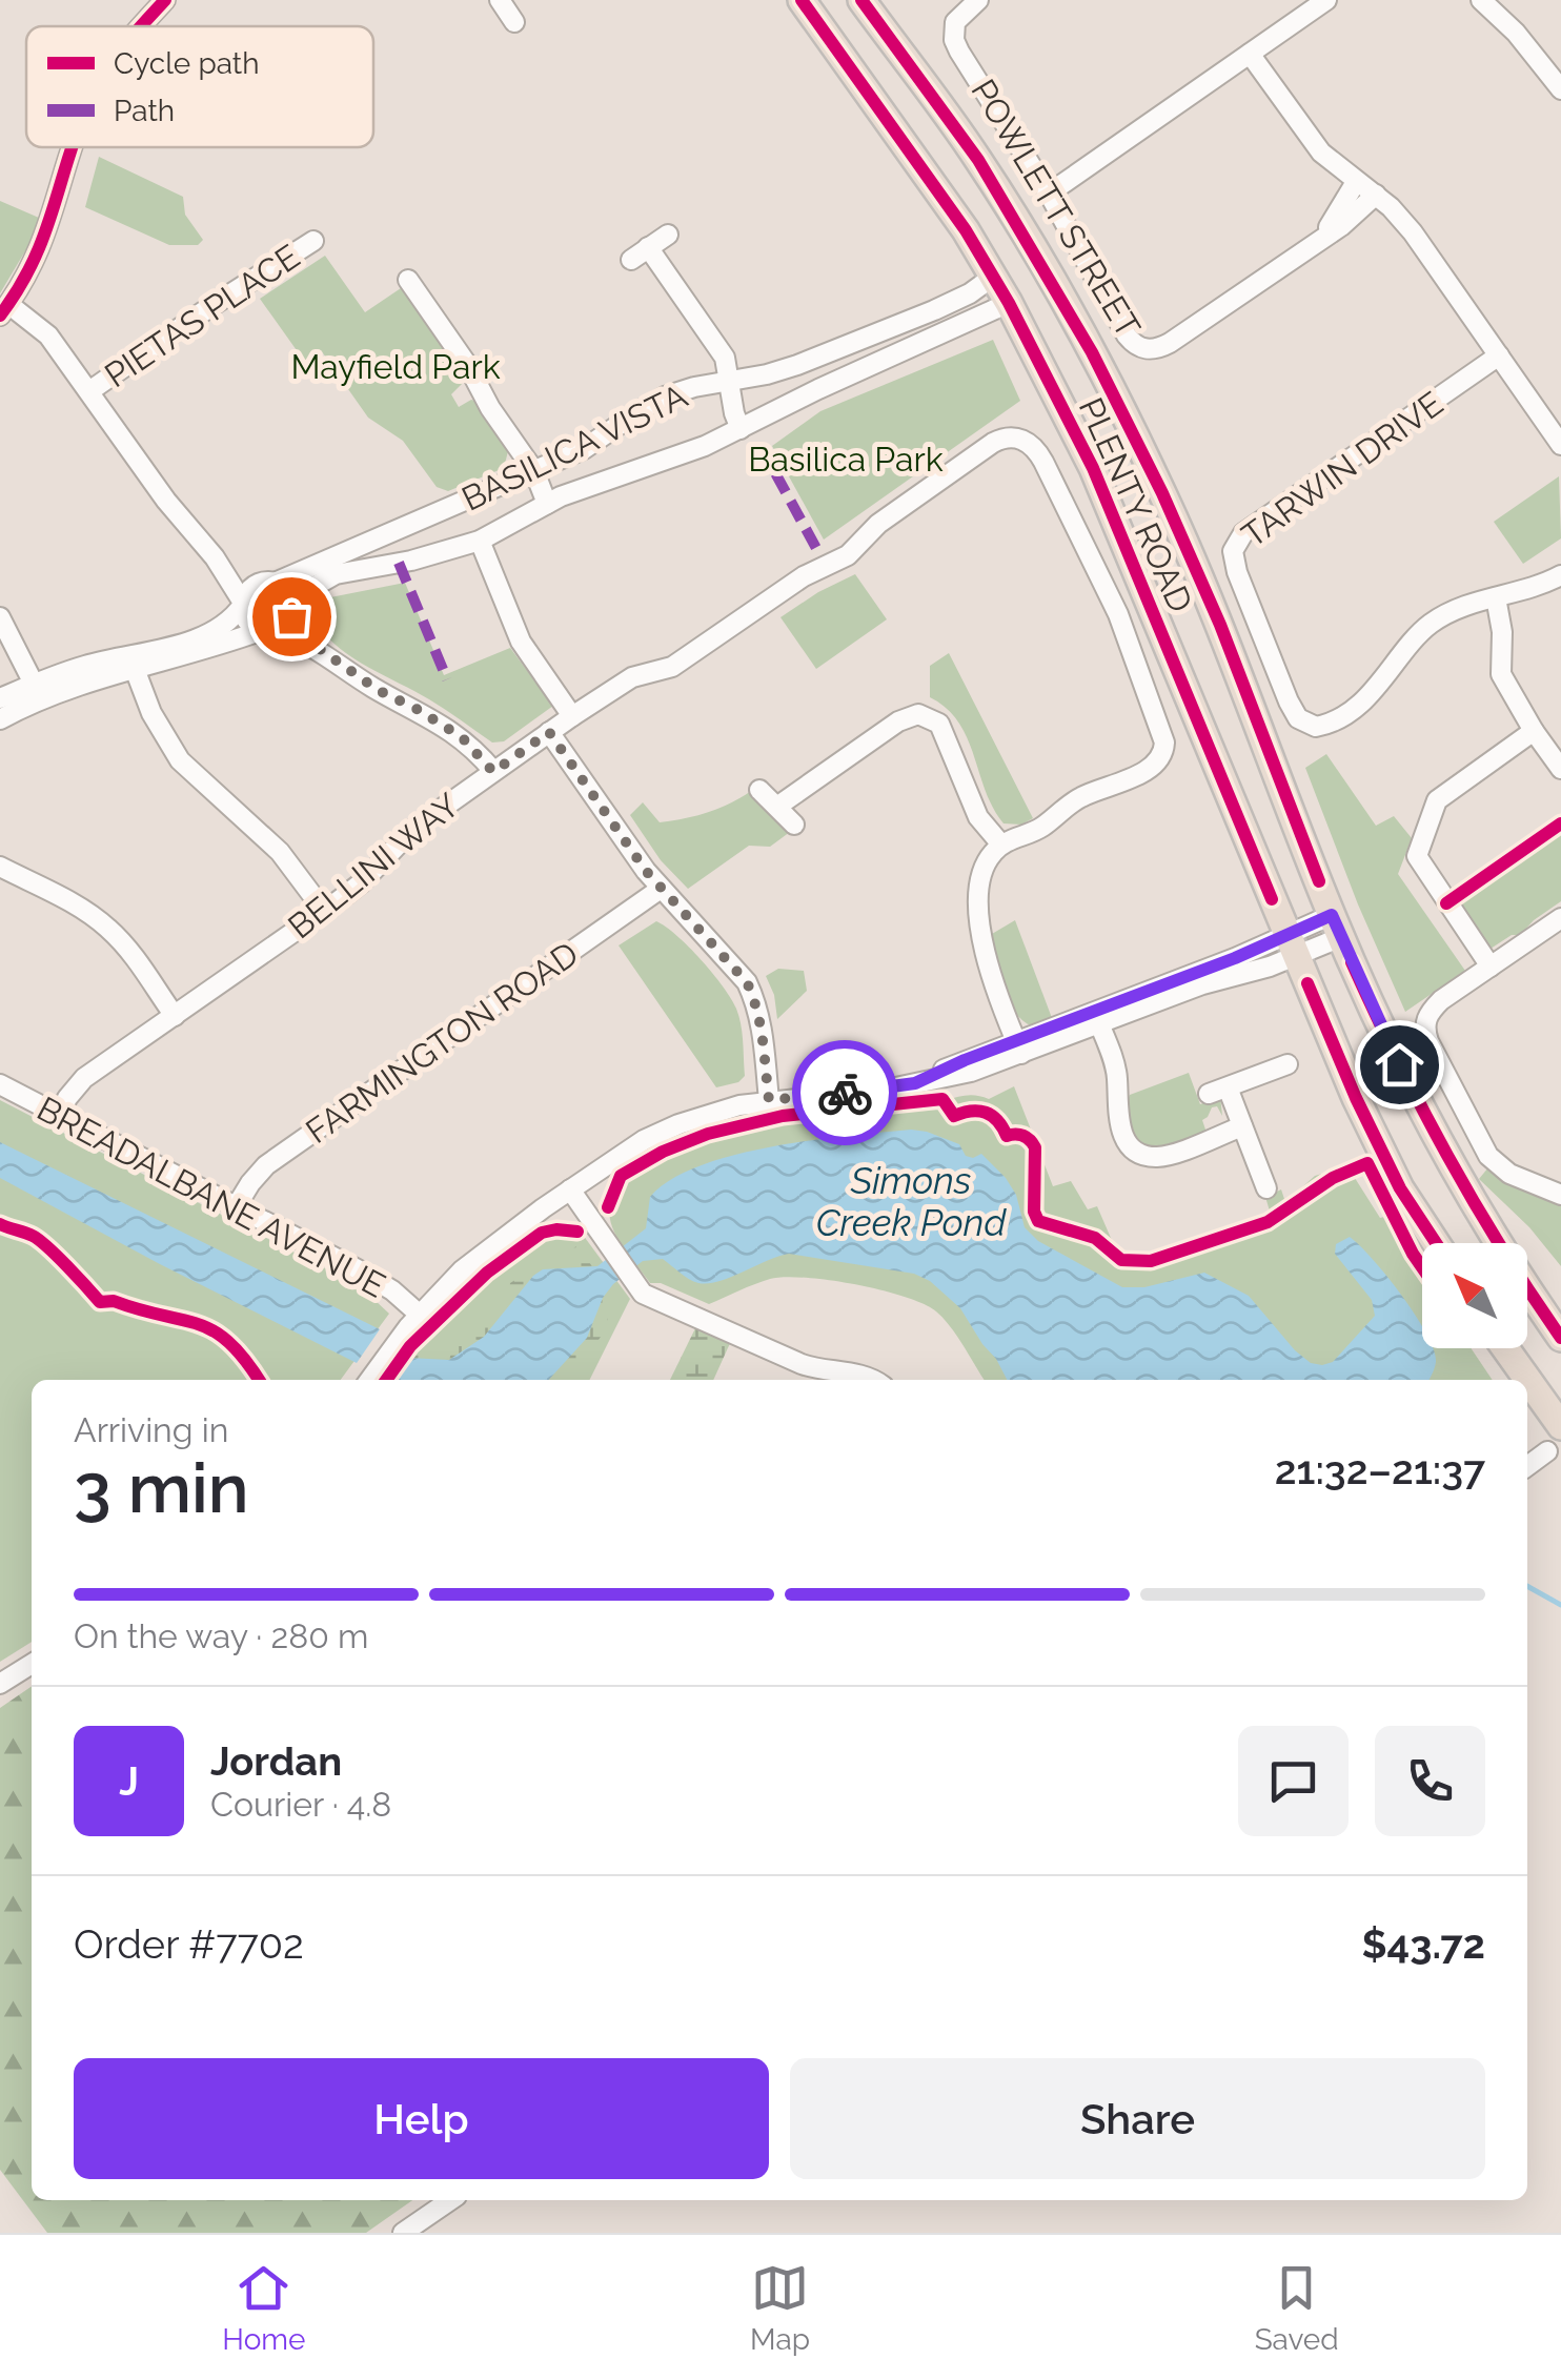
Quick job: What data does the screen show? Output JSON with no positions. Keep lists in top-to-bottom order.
{
  "streets": {
    "highway": ["PLENTY ROAD"],
    "street": [
      "POWLETT STREET",
      "PIETAS PLACE",
      "BASILICA VISTA",
      "TARWIN DRIVE",
      "BELLINI WAY",
      "FARMINGTON ROAD",
      "BREADALBANE AVENUE"
    ]
  },
  "crossings": [
    ["BASILICA VISTA", "PLENTY ROAD"],
    ["BELLINI WAY", "BREADALBANE AVENUE"],
    ["FARMINGTON ROAD", "BREADALBANE AVENUE"]
  ],
  "water": ["Simons Creek Pond"],
  "parks": ["Mayfield Park", "Basilica Park"],
  "legend": ["Cycle path", "Path"],
  "north": "top left",
  "page": {
    "heading": ["3 min", "Arriving in", "21:32–21:37"],
    "panel": [
      "Jordan",
      "Courier · 4.8",
      "Order #7702",
      "$43.72"
    ],
    "bar": "On the way · 280 m",
    "round": "J",
    "buttons": ["Help", "Share"],
    "tabs": ["Home", "Map", "Saved"]
  }
}
